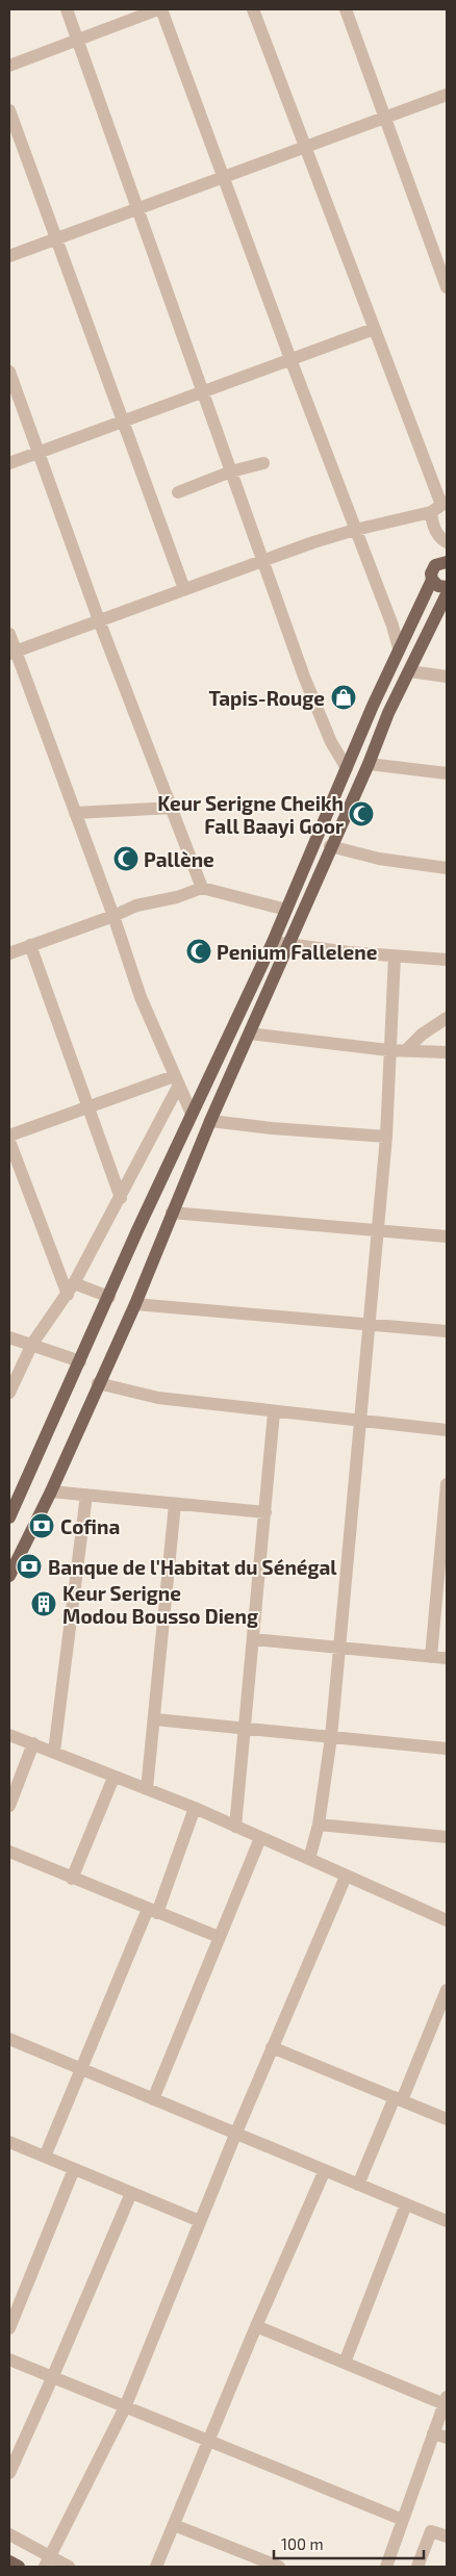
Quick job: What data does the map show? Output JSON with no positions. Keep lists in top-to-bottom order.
{
  "places": {
    "shop": ["Tapis-Rouge"],
    "mosque": ["Keur Serigne Cheikh Fall Baayi Goor", "Pallène", "Penium Fallelene"],
    "bank": ["Cofina", "Banque de l'Habitat du Sénégal"],
    "building": ["Keur Serigne Modou Bousso Dieng"]
  },
  "scale_bar": "100 m"
}
